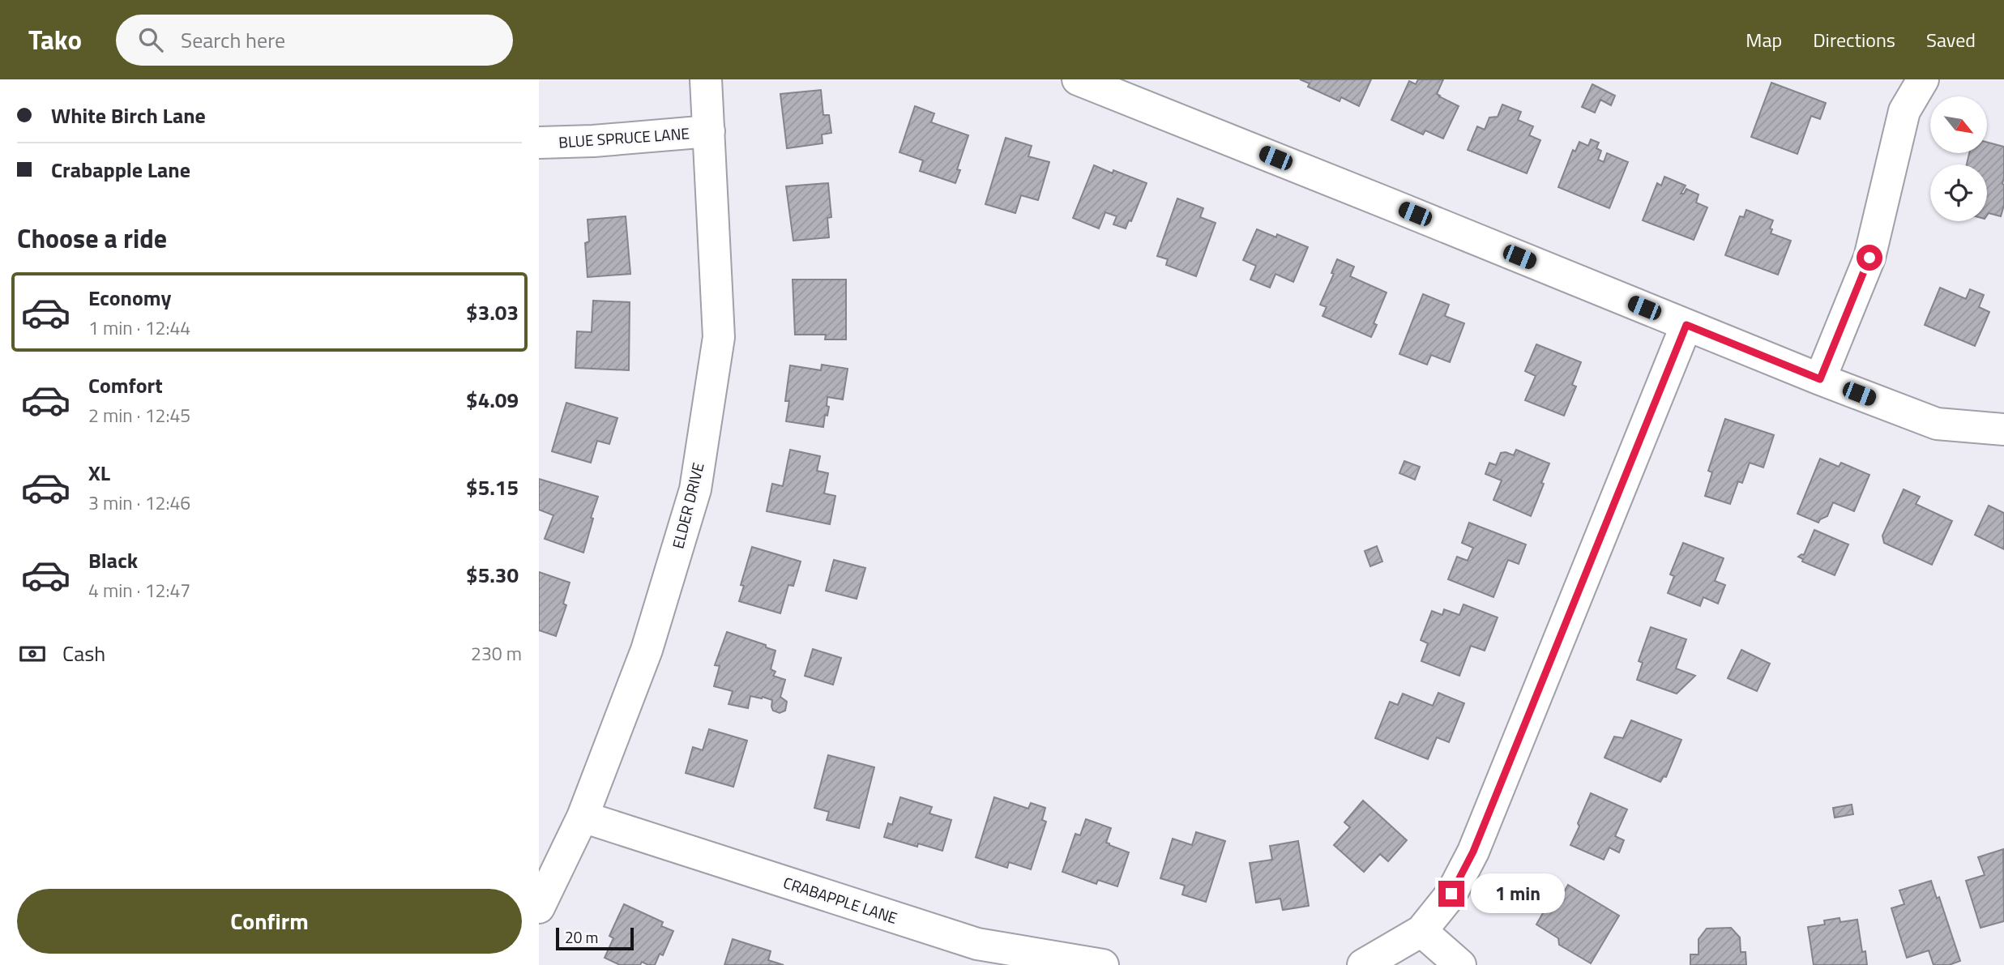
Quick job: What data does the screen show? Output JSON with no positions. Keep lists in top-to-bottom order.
{
  "streets": {
    "street": ["BLUE SPRUCE LANE", "ELDER DRIVE", "CRABAPPLE LANE"]
  },
  "crossings": [
    ["BLUE SPRUCE LANE", "ELDER DRIVE"],
    ["ELDER DRIVE", "CRABAPPLE LANE"]
  ],
  "scale_bar": "20 m",
  "north": "bottom right",
  "page": {
    "header": "Tako",
    "search": "Search here",
    "nav": ["Map", "Directions", "Saved"],
    "banner": ["White Birch Lane", "Crabapple Lane"],
    "heading": "Choose a ride",
    "list": [
      {
        "name": "Economy",
        "note": "1 min · 12:44",
        "value": "$3.03"
      },
      {
        "name": "Comfort",
        "note": "2 min · 12:45",
        "value": "$4.09"
      },
      {
        "name": "XL",
        "note": "3 min · 12:46",
        "value": "$5.15"
      },
      {
        "name": "Black",
        "note": "4 min · 12:47",
        "value": "$5.30"
      }
    ],
    "pay": ["Cash", "230 m"],
    "bubble": "1 min",
    "buttons": "Confirm",
    "scale": "20 m"
  }
}
